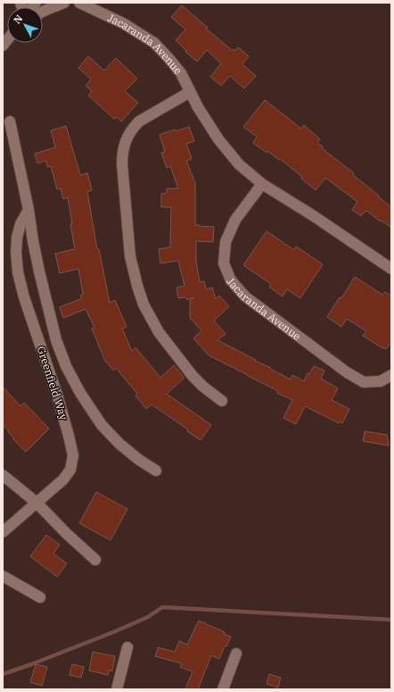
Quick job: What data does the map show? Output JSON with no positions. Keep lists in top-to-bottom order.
{
  "streets": {
    "street": ["Jacaranda Avenue", "Greenfield Way"]
  },
  "north": "top left"
}
